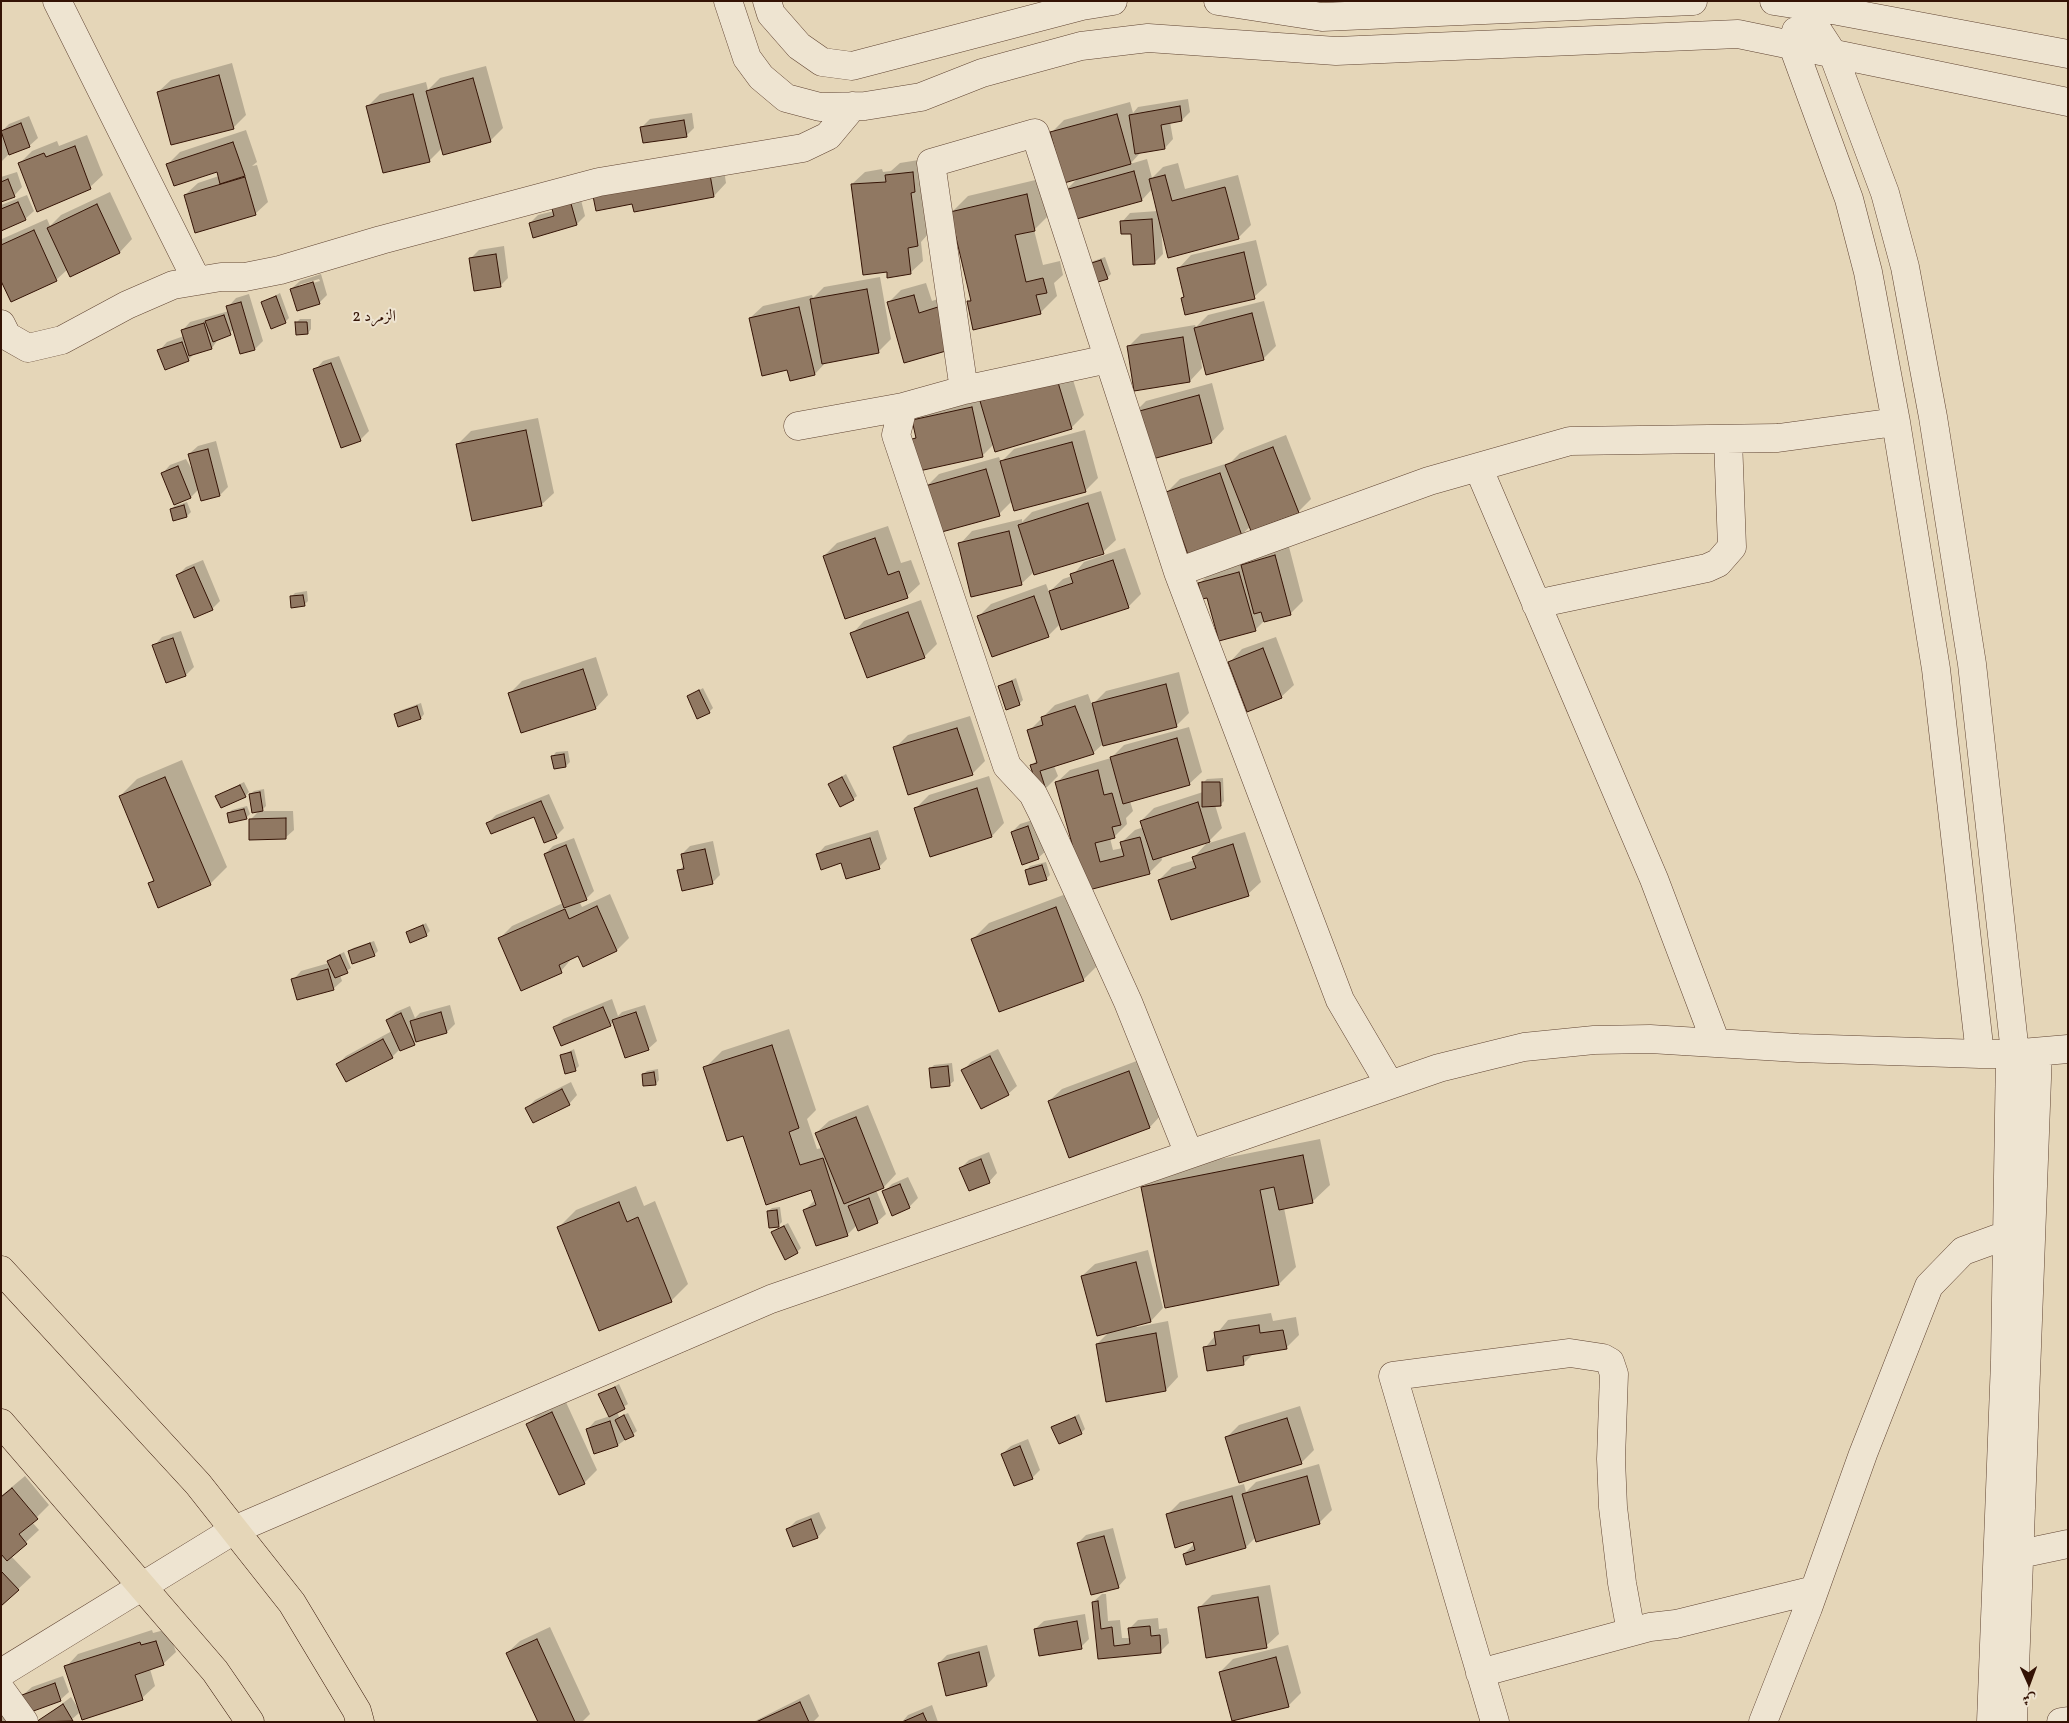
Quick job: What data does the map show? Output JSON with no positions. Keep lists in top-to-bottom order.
{
  "districts": ["الزمرد 2"],
  "north": "bottom"
}
